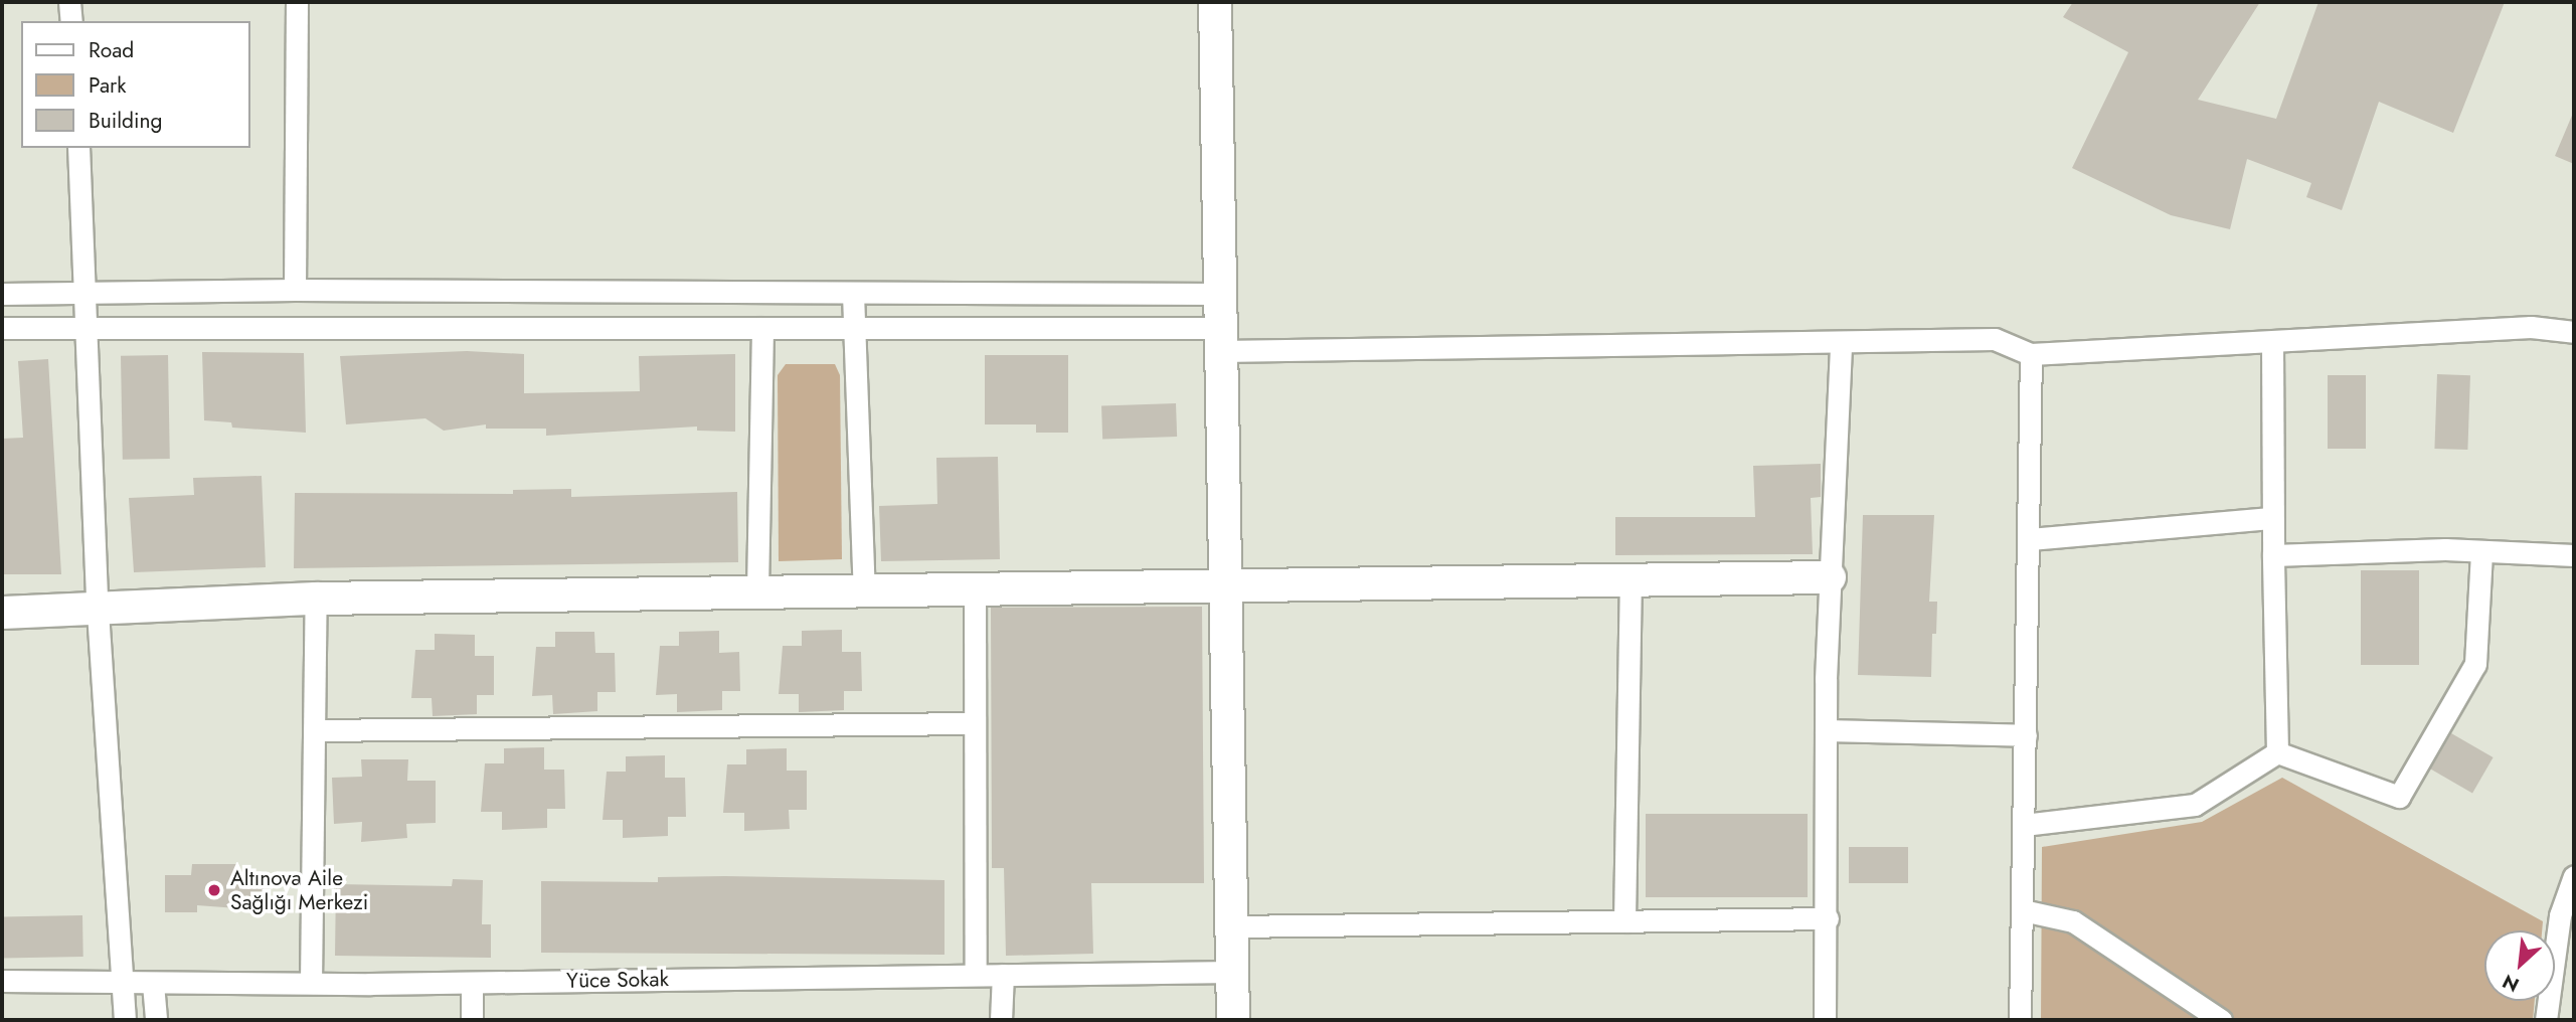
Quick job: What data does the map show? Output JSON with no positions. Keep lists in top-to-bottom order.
{
  "streets": {
    "street": ["Yüce Sokak"]
  },
  "places": ["Altınova Aile Sağlığı Merkezi"],
  "legend": ["Road", "Park", "Building"],
  "north": "bottom left"
}
